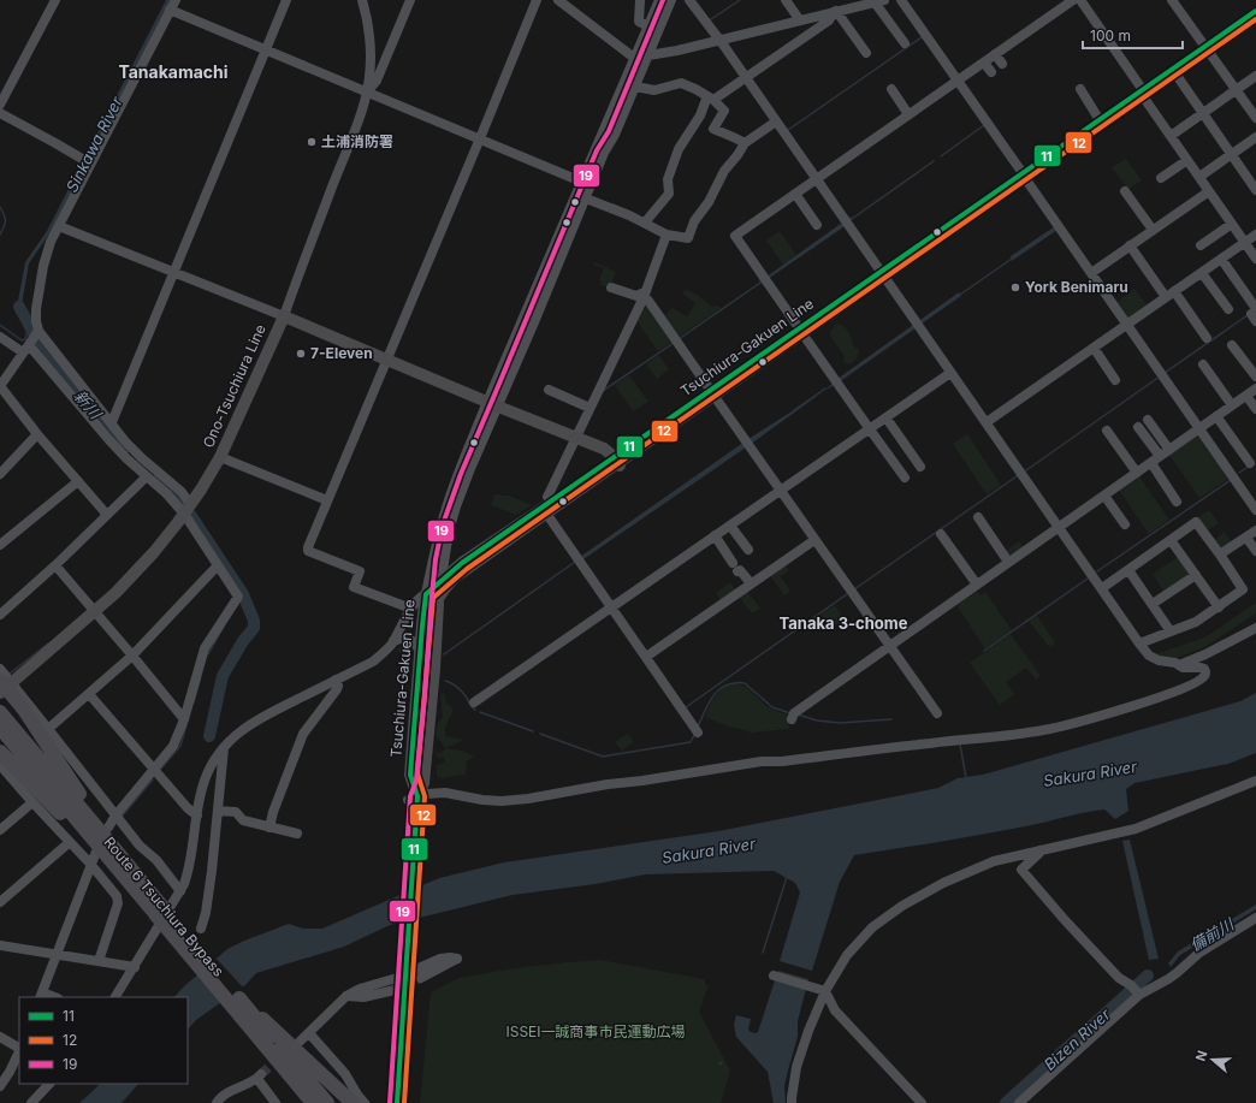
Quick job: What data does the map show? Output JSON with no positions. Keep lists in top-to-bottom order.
{
  "streets": {
    "highway": ["Route 6 Tsuchiura Bypass"],
    "main road": ["Tsuchiura-Gakuen Line", "Ono-Tsuchiura Line"]
  },
  "crossings": [
    ["Tsuchiura-Gakuen Line", "Ono-Tsuchiura Line"]
  ],
  "districts": ["Tanakamachi", "Tanaka 3-chome"],
  "water": [
    "Sinkawa River",
    "新川",
    "Sakura River",
    "備前川",
    "Bizen River"
  ],
  "parks": ["ISSEI一誠商事市民運動広場"],
  "places": ["土浦消防署", "York Benimaru", "7-Eleven"],
  "lines": ["transit line 19", "transit line 11", "transit line 12"],
  "legend": ["11", "12", "19"],
  "scale_bar": "100 m",
  "north": "left"
}
